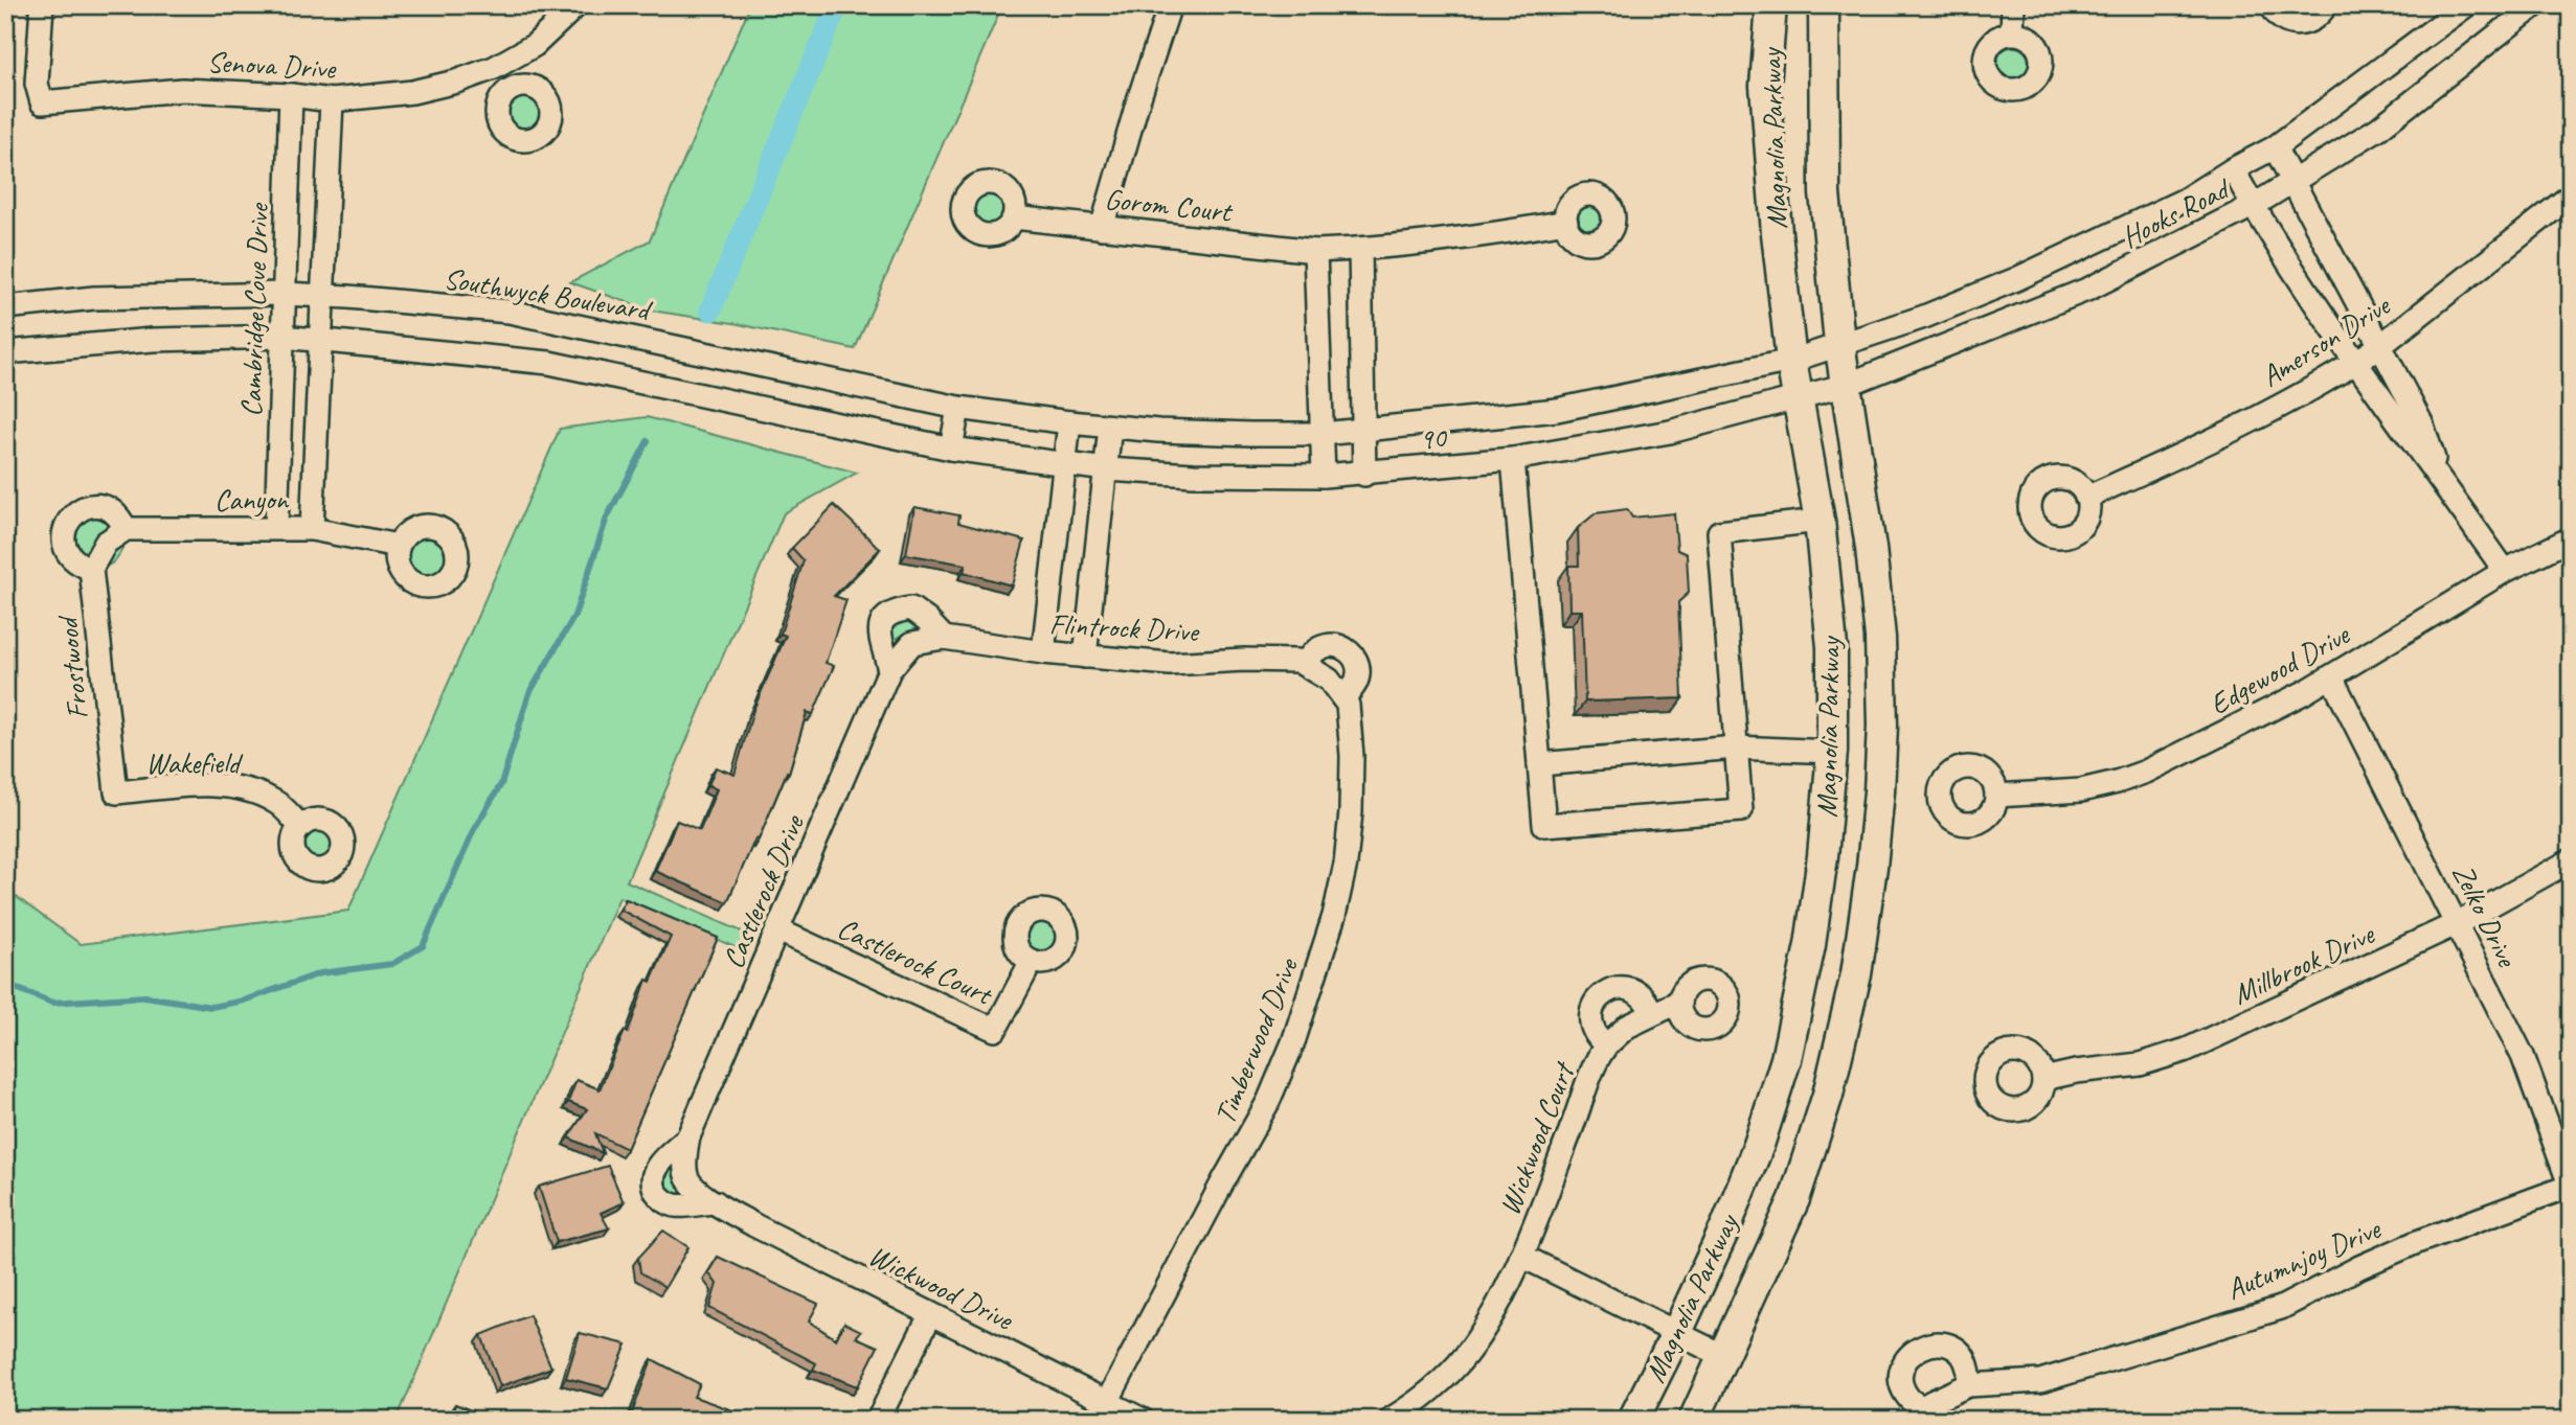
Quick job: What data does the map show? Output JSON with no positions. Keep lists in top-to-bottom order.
{
  "streets": {
    "main road": ["Magnolia Parkway"],
    "street": [
      "Senova Drive",
      "Gorom Court",
      "Hooks Road",
      "Southwyck Boulevard",
      "Cambridge Cove Drive",
      "Amerson Drive",
      "90",
      "Canyon",
      "Flintrock Drive",
      "Frostwood",
      "Edgewood Drive",
      "Wakefield",
      "Castlerock Drive",
      "Zelko Drive",
      "Castlerock Court",
      "Millbrook Drive",
      "Timberwood Drive",
      "Wickwood Court",
      "Autumnjoy Drive",
      "Wickwood Drive"
    ]
  },
  "crossings": [
    ["Senova Drive", "Cambridge Cove Drive"],
    ["Magnolia Parkway", "Hooks Road"],
    ["Magnolia Parkway", "90"],
    ["Hooks Road", "90"],
    ["Southwyck Boulevard", "Cambridge Cove Drive"],
    ["Southwyck Boulevard", "90"],
    ["Cambridge Cove Drive", "Canyon"],
    ["Flintrock Drive", "Castlerock Drive"],
    ["Flintrock Drive", "Timberwood Drive"],
    ["Frostwood", "Wakefield"],
    ["Edgewood Drive", "Zelko Drive"],
    ["Castlerock Drive", "Castlerock Court"],
    ["Castlerock Drive", "Wickwood Drive"],
    ["Zelko Drive", "Millbrook Drive"],
    ["Zelko Drive", "Autumnjoy Drive"],
    ["Timberwood Drive", "Wickwood Drive"]
  ]
}
